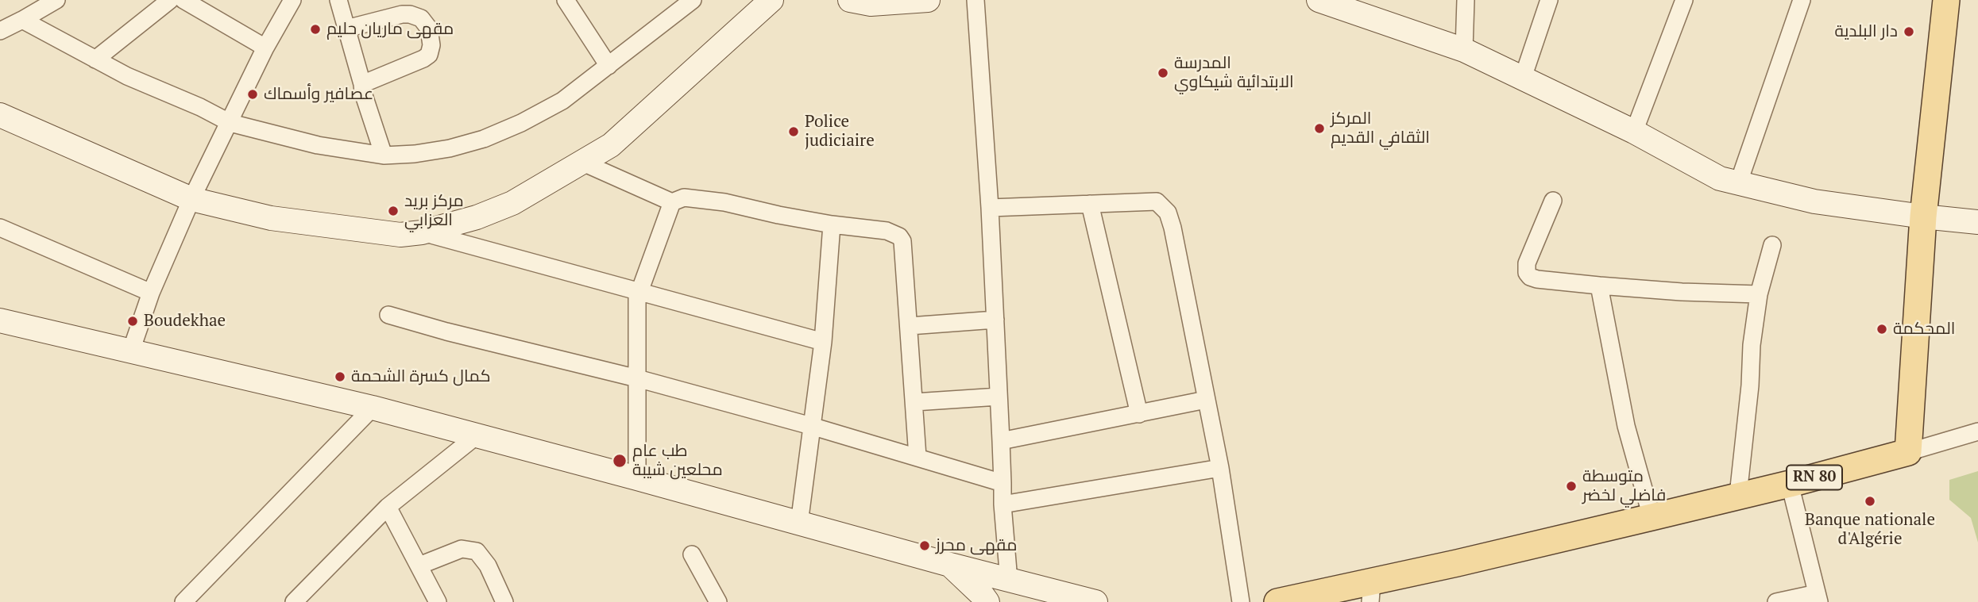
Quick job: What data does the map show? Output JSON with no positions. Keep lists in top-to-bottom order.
{
  "streets": {
    "main road": ["RN 80"]
  },
  "places": [
    "مقهى ماريان حليم",
    "دار البلدية",
    "المدرسة الابتدائية شيكاوي",
    "عصافير وأسماك",
    "المركز الثقافي القديم",
    "Police judiciaire",
    "مركز بريد العزابي",
    "Boudekhae",
    "المحكمة",
    "كمال كسرة الشحمة",
    "طب عام محلعين شيبة",
    "متوسطة فاضلي لخضر",
    "Banque nationale d'Algérie",
    "مقهى محرز"
  ]
}
